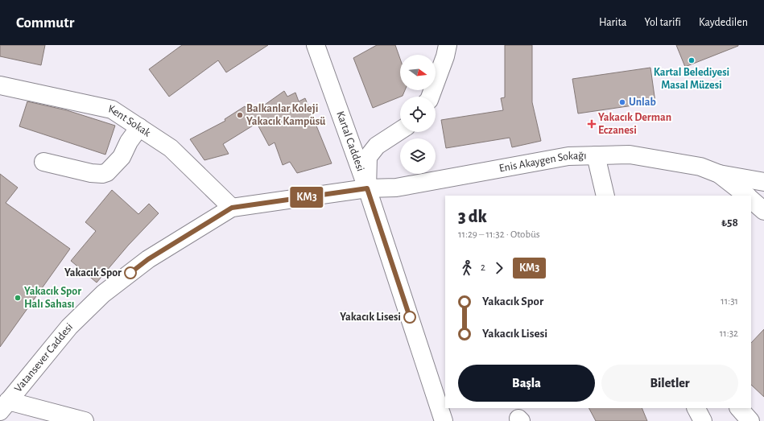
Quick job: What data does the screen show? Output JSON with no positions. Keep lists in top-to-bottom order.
{
  "streets": {
    "main road": [
      "Kent Sokak",
      "Kartal Caddesi",
      "Enis Akaygen Sokağı",
      "Vatansever Caddesi"
    ]
  },
  "crossings": [
    ["Kent Sokak", "Vatansever Caddesi"],
    ["Kartal Caddesi", "Enis Akaygen Sokağı"],
    ["Kartal Caddesi", "Vatansever Caddesi"],
    ["Enis Akaygen Sokağı", "Vatansever Caddesi"]
  ],
  "places": {
    "other": [
      "Kartal Belediyesi Masal Müzesi",
      "Unlab",
      "Balkanlar Koleji Yakacık Kampüsü",
      "Yakacık Spor",
      "Yakacık Spor Halı Sahası",
      "Yakacık Lisesi"
    ],
    "health": ["Yakacık Derman Eczanesi"]
  },
  "lines": ["bus line KM3"],
  "north": "right",
  "page": {
    "header": "Commutr",
    "nav": ["Harita", "Yol tarifi", "Kaydedilen"],
    "on_map": "KM3",
    "heading": ["3 dk", "11:29 – 11:32 · Otobüs", "₺58"],
    "legs": ["2", "KM3"],
    "list": [
      {
        "name": "Yakacık Spor",
        "value": "11:31"
      },
      {
        "name": "Yakacık Lisesi",
        "value": "11:32"
      }
    ],
    "buttons": ["Başla", "Biletler"]
  }
}
